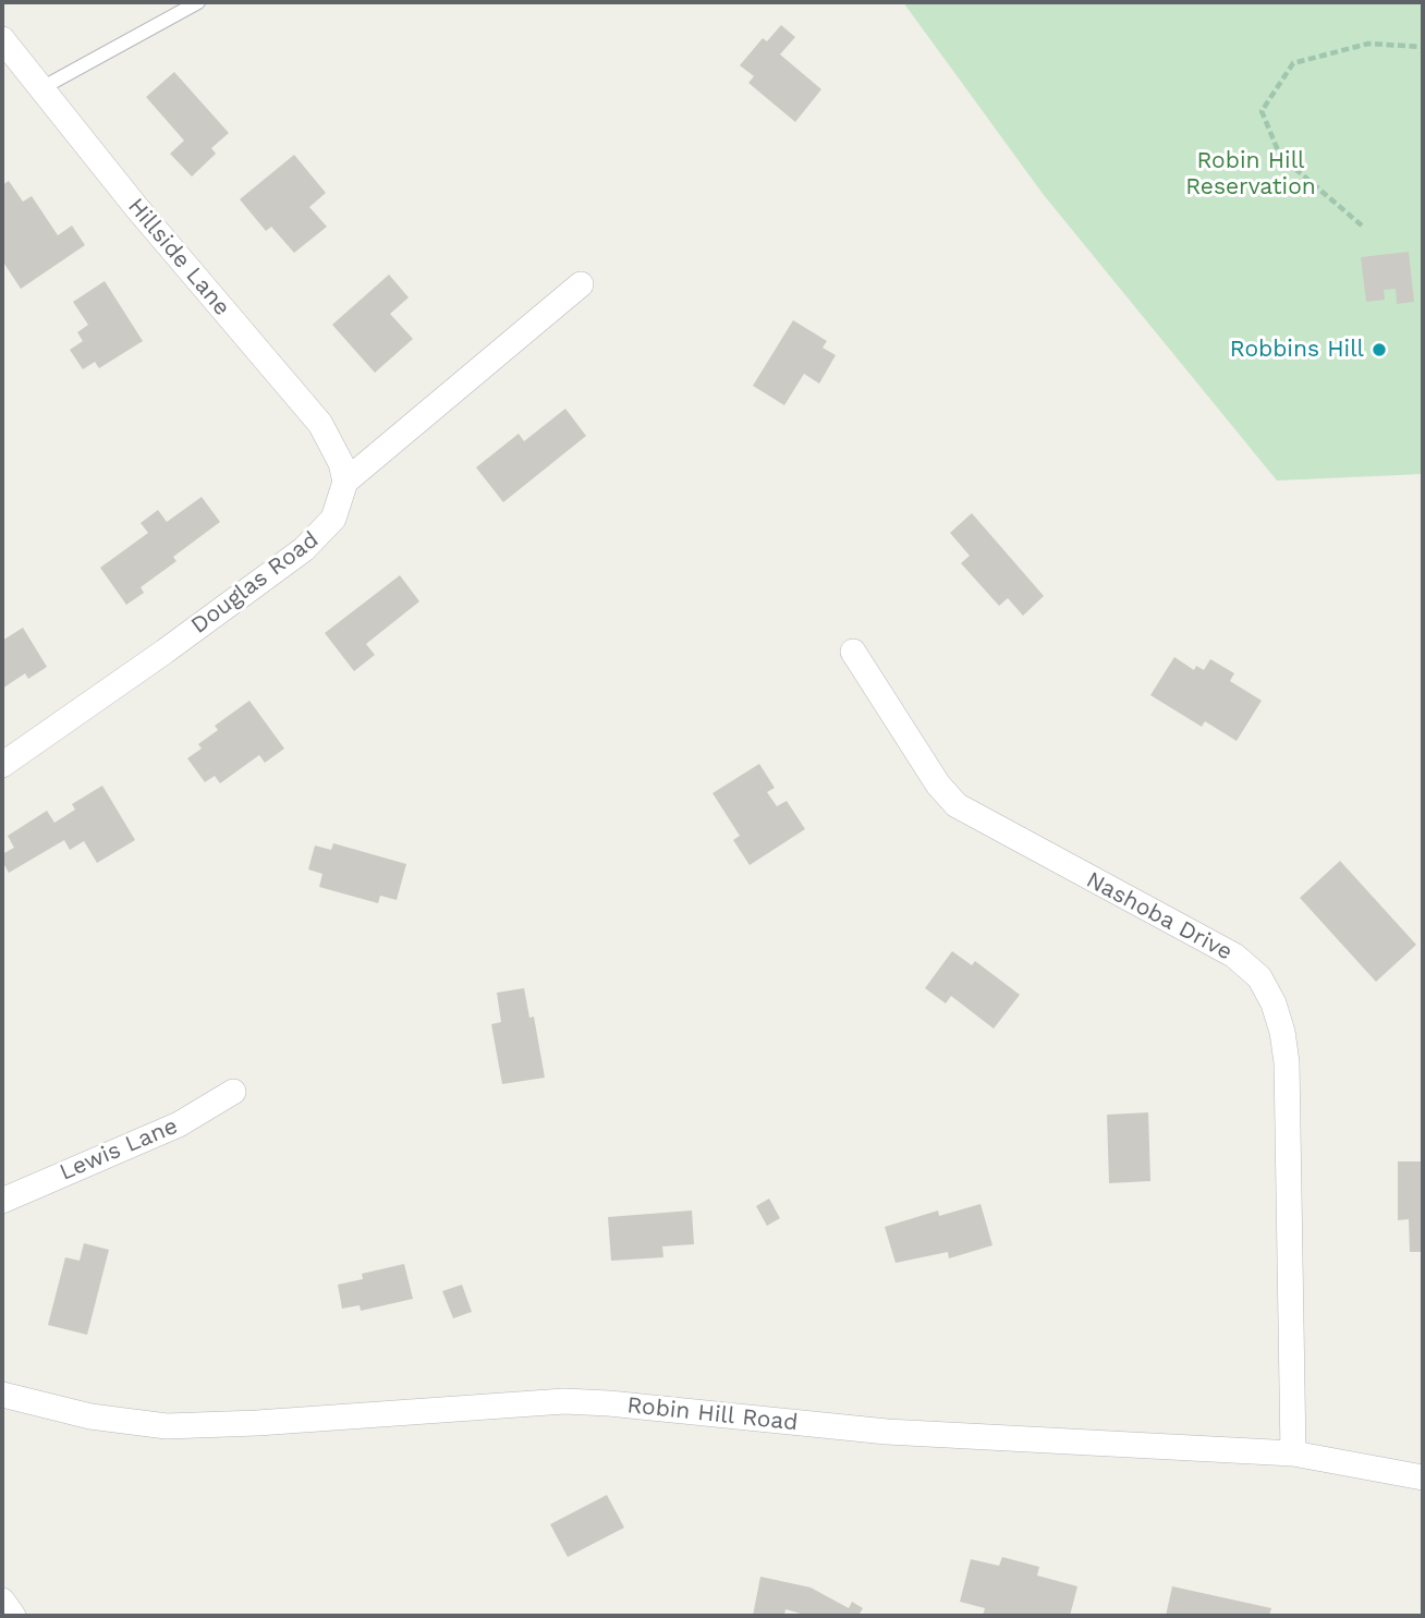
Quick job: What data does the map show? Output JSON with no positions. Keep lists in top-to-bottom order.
{
  "streets": {
    "street": [
      "Hillside Lane",
      "Douglas Road",
      "Nashoba Drive",
      "Lewis Lane",
      "Robin Hill Road"
    ]
  },
  "crossings": [
    ["Hillside Lane", "Douglas Road"],
    ["Nashoba Drive", "Robin Hill Road"]
  ],
  "parks": ["Robin Hill Reservation"],
  "places": ["Robbins Hill"]
}
